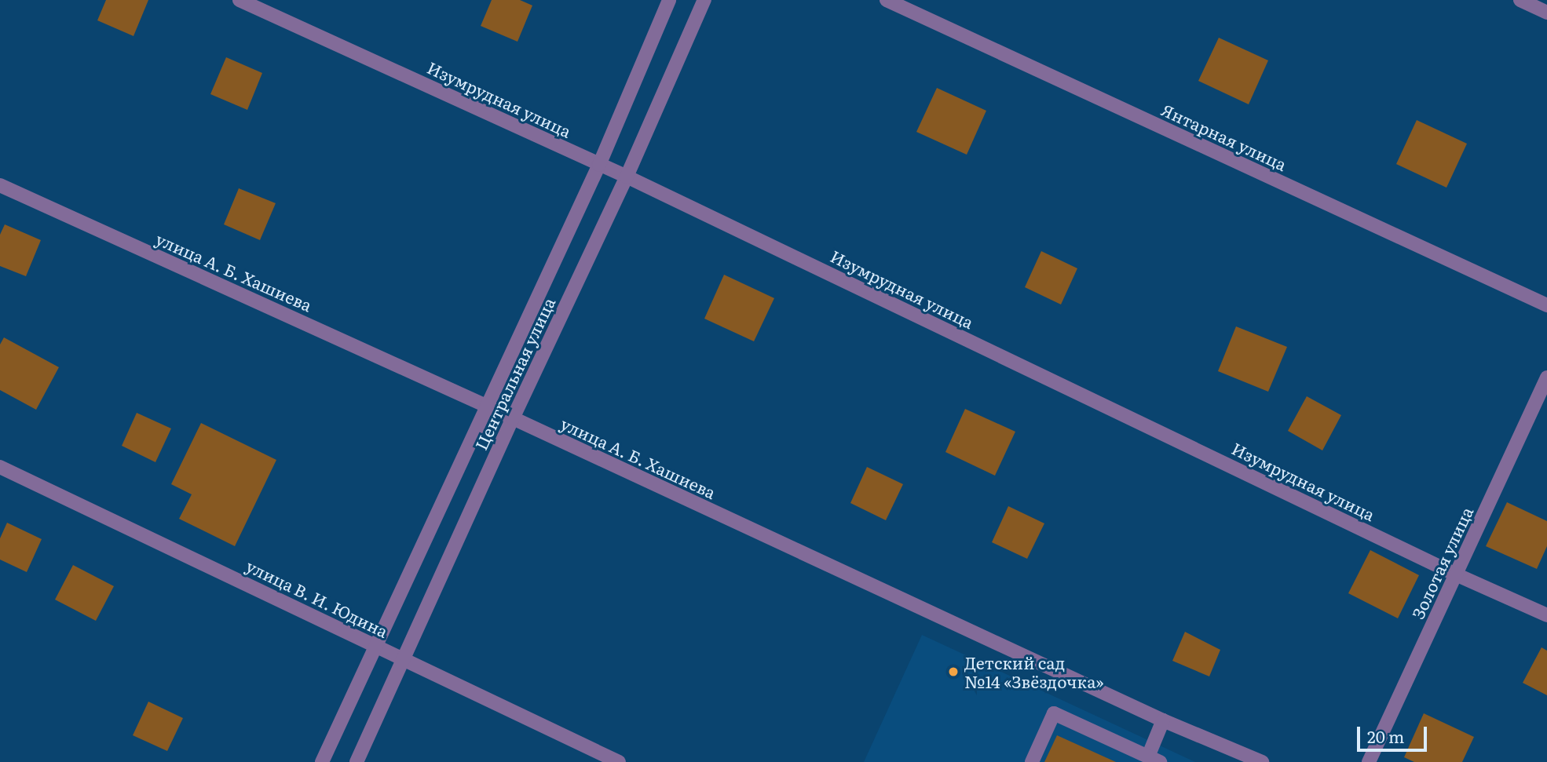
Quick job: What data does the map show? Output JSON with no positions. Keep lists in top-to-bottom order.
{
  "streets": {
    "street": [
      "Изумрудная улица",
      "Янтарная улица",
      "улица А. Б. Хашиева",
      "Центральная улица",
      "Золотая улица",
      "улица В. И. Юдина"
    ]
  },
  "crossings": [
    ["Изумрудная улица", "Центральная улица"],
    ["Изумрудная улица", "Золотая улица"],
    ["улица А. Б. Хашиева", "Центральная улица"],
    ["Центральная улица", "улица В. И. Юдина"]
  ],
  "places": ["Детский сад №14 «Звёздочка»"],
  "scale_bar": "20 m"
}
